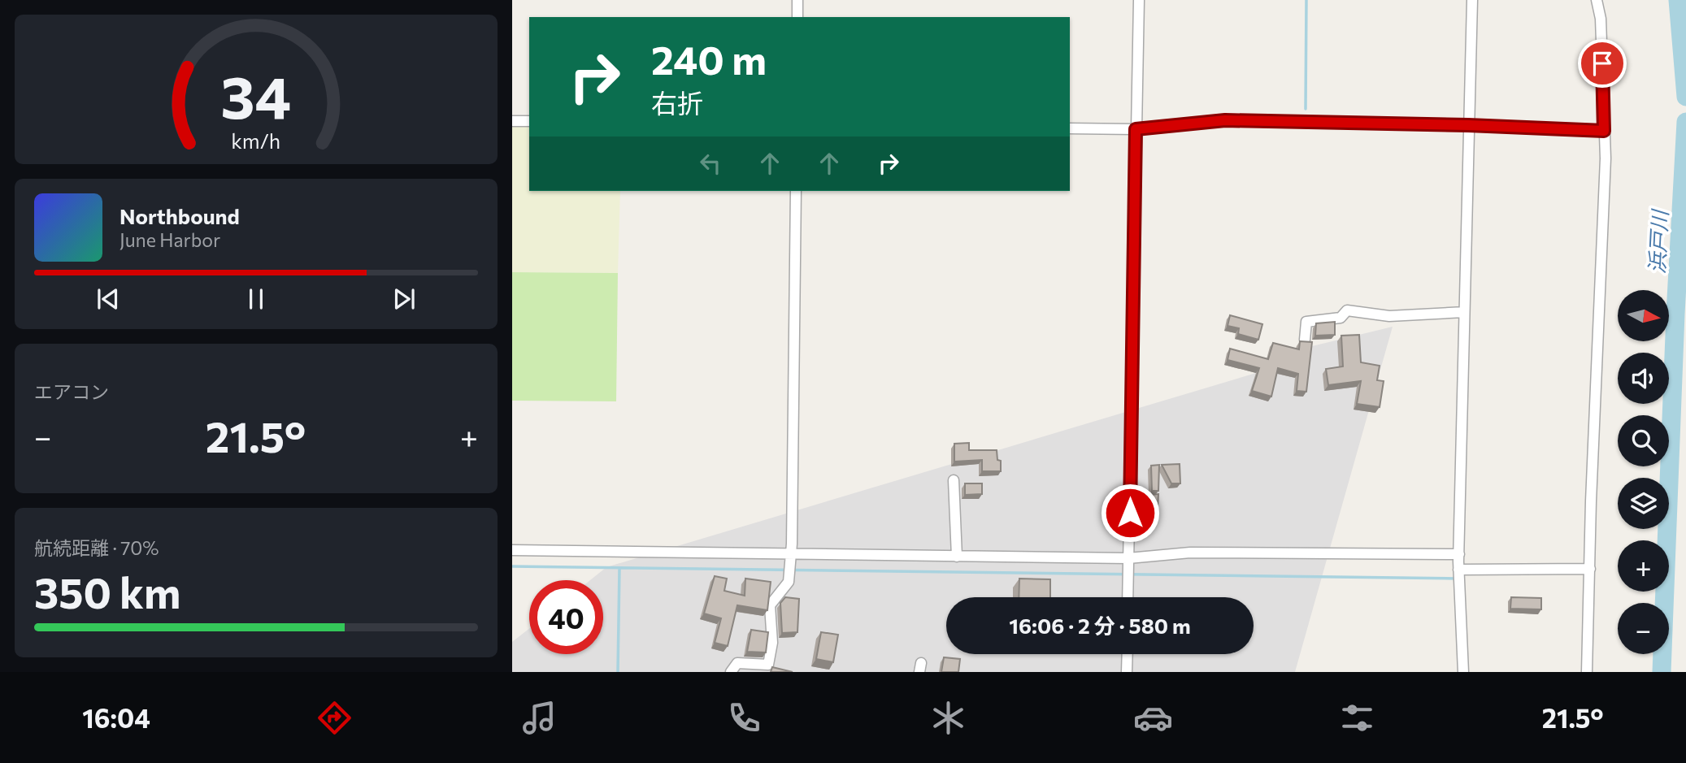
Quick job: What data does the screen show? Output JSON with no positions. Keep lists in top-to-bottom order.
{
  "water": ["浜戸川"],
  "north": "right",
  "page": {
    "turn": ["240 m", "右折"],
    "song": ["Northbound", "June Harbor"],
    "map_buttons": ["+", "−"],
    "tile": [
      "エアコン",
      ["航続距離 · 70%", "350 km"]
    ],
    "heat": ["−", "21.5°", "+"],
    "limit": "40",
    "trip": "16:06 · 2 分 · 580 m",
    "tabs": ["16:04", "21.5°"],
    "gauge": ["34", "km/h"]
  }
}
